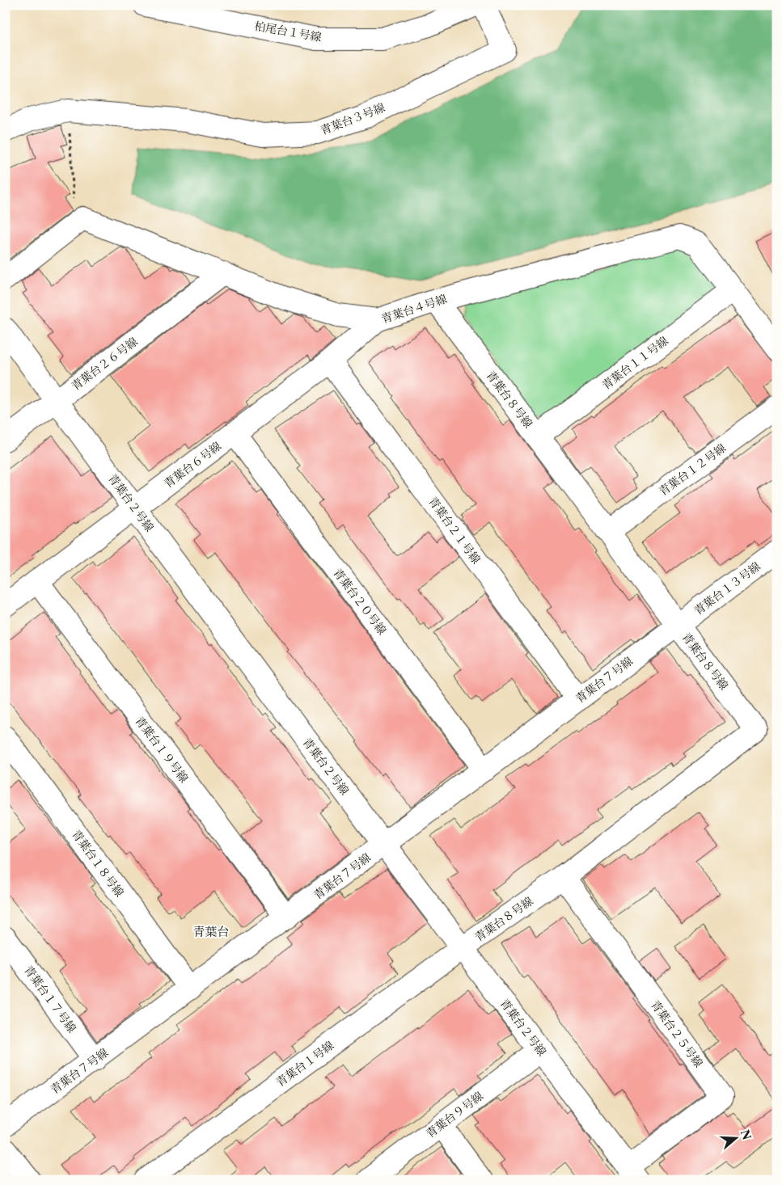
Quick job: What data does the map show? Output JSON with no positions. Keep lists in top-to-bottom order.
{
  "streets": {
    "street": [
      "柏尾台１号線",
      "青葉台３号線",
      "青葉台４号線",
      "青葉台１１号線",
      "青葉台２６号線",
      "青葉台８号線",
      "青葉台６号線",
      "青葉台１２号線",
      "青葉台２号線",
      "青葉台２１号線",
      "青葉台１３号線",
      "青葉台２０号線",
      "青葉台７号線",
      "青葉台１９号線",
      "青葉台１８号線",
      "青葉台１７号線",
      "青葉台２５号線",
      "青葉台１号線",
      "青葉台９号線"
    ]
  },
  "crossings": [
    ["青葉台４号線", "青葉台１１号線"],
    ["青葉台４号線", "青葉台２６号線"],
    ["青葉台４号線", "青葉台８号線"],
    ["青葉台４号線", "青葉台６号線"],
    ["青葉台１１号線", "青葉台８号線"],
    ["青葉台２６号線", "青葉台２号線"],
    ["青葉台８号線", "青葉台１２号線"],
    ["青葉台８号線", "青葉台２号線"],
    ["青葉台８号線", "青葉台１３号線"],
    ["青葉台８号線", "青葉台７号線"],
    ["青葉台８号線", "青葉台２５号線"],
    ["青葉台８号線", "青葉台１号線"],
    ["青葉台６号線", "青葉台２号線"],
    ["青葉台６号線", "青葉台２１号線"],
    ["青葉台６号線", "青葉台２０号線"],
    ["青葉台６号線", "青葉台１９号線"],
    ["青葉台２号線", "青葉台７号線"],
    ["青葉台２号線", "青葉台２５号線"],
    ["青葉台２号線", "青葉台１号線"],
    ["青葉台２号線", "青葉台９号線"],
    ["青葉台２１号線", "青葉台７号線"],
    ["青葉台１３号線", "青葉台７号線"],
    ["青葉台２０号線", "青葉台７号線"],
    ["青葉台７号線", "青葉台１９号線"],
    ["青葉台７号線", "青葉台１８号線"],
    ["青葉台７号線", "青葉台１７号線"]
  ],
  "districts": ["青葉台"],
  "north": "right"
}
